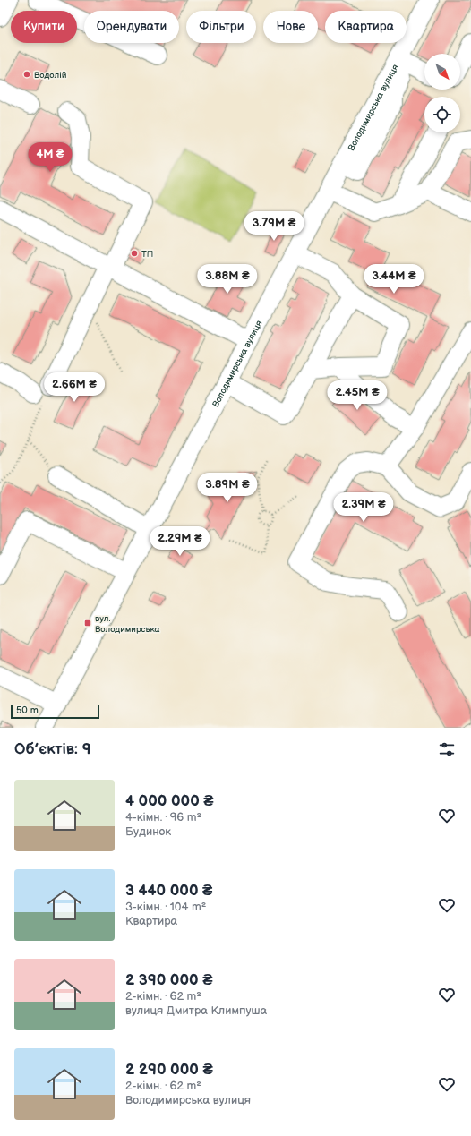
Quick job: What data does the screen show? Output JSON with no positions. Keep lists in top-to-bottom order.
{
  "streets": {
    "street": ["Володимирська вулиця"]
  },
  "places": {
    "other": ["Водолій", "ТП"],
    "transit": ["вул. Володимирська"]
  },
  "scale_bar": "50 m",
  "north": "bottom right",
  "page": {
    "chip": [
      "Купити",
      "Орендувати",
      "Фільтри",
      "Нове",
      "Квартира"
    ],
    "price": [
      "4M ₴",
      "3.79M ₴",
      "3.88M ₴",
      "3.44M ₴",
      "2.66M ₴",
      "2.45M ₴",
      "3.89M ₴",
      "2.39M ₴",
      "2.29M ₴"
    ],
    "scale": "50 m",
    "heading": "Об’єктів: 9",
    "list": [
      {
        "name": "4 000 000 ₴",
        "note": "4-кімн. · 96 m² · Будинок"
      },
      {
        "name": "3 440 000 ₴",
        "note": "3-кімн. · 104 m² · Квартира"
      },
      {
        "name": "2 390 000 ₴",
        "note": "2-кімн. · 62 m² · вулиця Дмитра Климпуша"
      },
      {
        "name": "2 290 000 ₴",
        "note": "2-кімн. · 62 m² · Володимирська вулиця"
      }
    ]
  }
}
